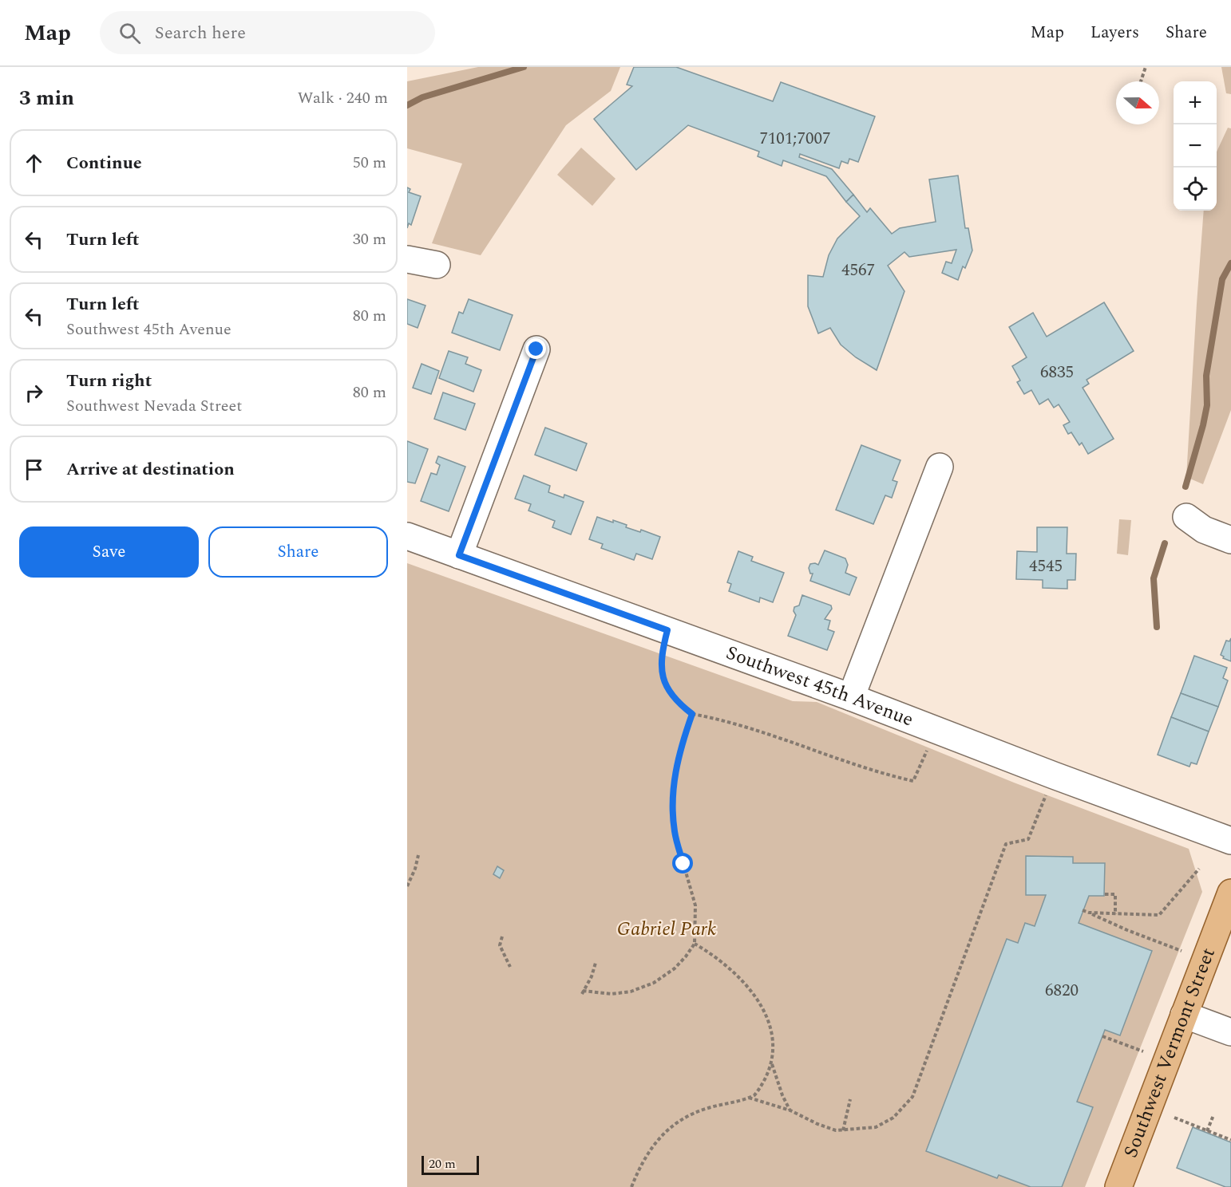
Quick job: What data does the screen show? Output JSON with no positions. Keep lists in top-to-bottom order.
{
  "streets": {
    "main road": ["Southwest Vermont Street"],
    "street": ["Southwest 45th Avenue"]
  },
  "parks": ["Gabriel Park"],
  "house_numbers": [
    "7101;7007",
    "4567",
    "6835",
    "4545",
    "6820"
  ],
  "scale_bar": "20 m",
  "north": "right",
  "page": {
    "header": "Map",
    "search": "Search here",
    "nav": ["Map", "Layers", "Share"],
    "heading": ["3 min", "Walk · 240 m"],
    "map_buttons": ["+", "−"],
    "list": [
      ["Continue", "50 m"],
      ["Turn left", "30 m"],
      ["Turn left", "Southwest 45th Avenue", "80 m"],
      ["Turn right", "Southwest Nevada Street", "80 m"],
      "Arrive at destination"
    ],
    "buttons": ["Save", "Share"],
    "scale": "20 m"
  }
}
